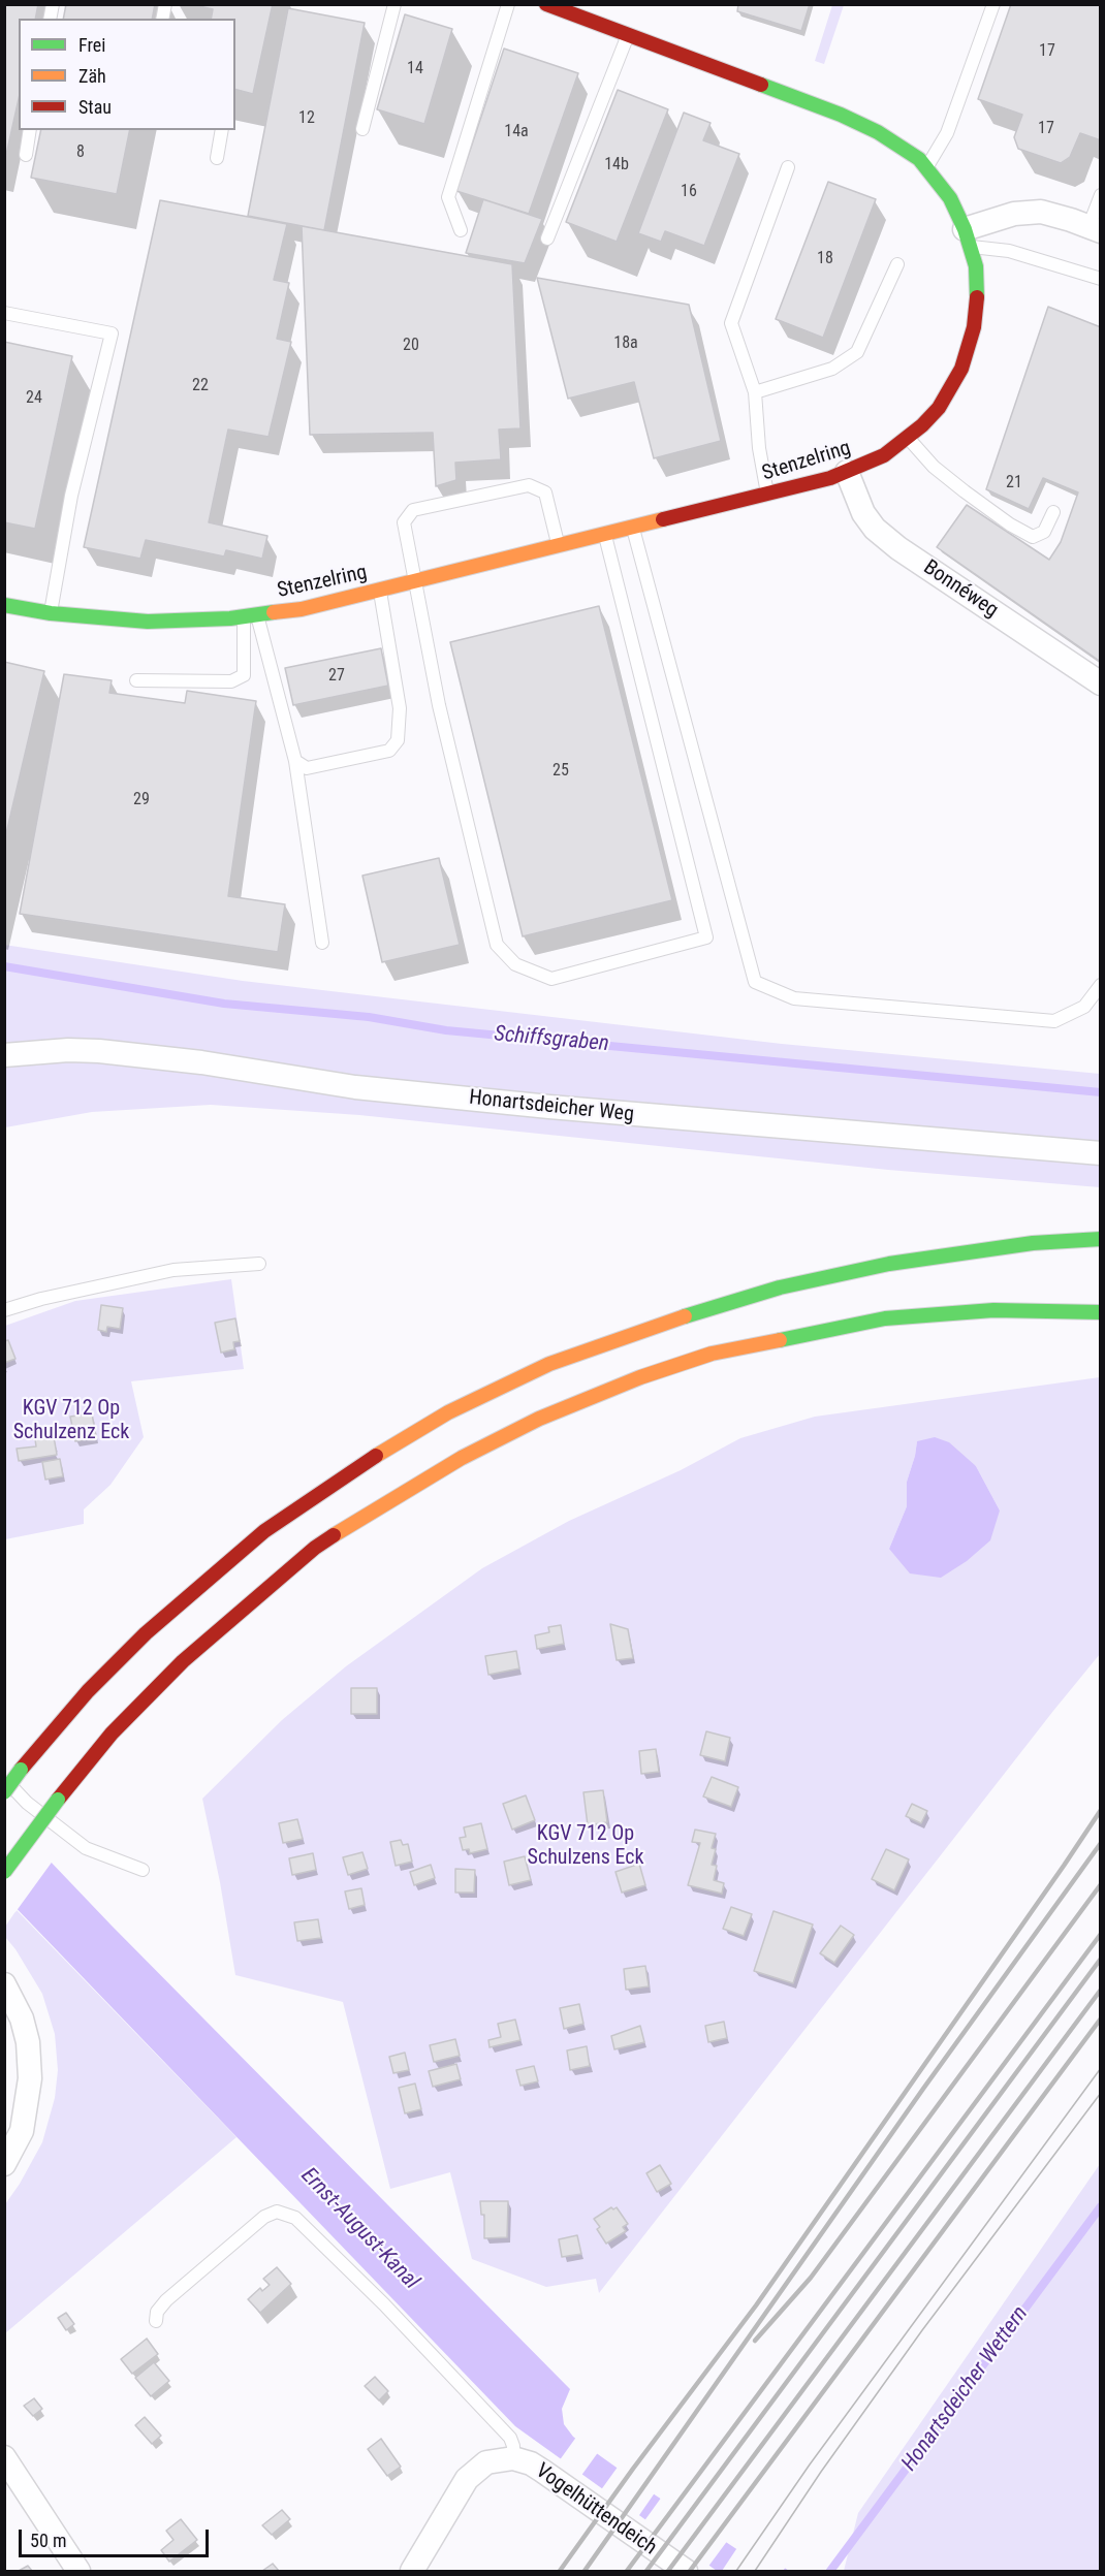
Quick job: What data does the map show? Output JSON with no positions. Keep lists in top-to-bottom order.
{
  "streets": {
    "main road": ["Stenzelring"],
    "street": ["Bonnéweg", "Honartsdeicher Weg", "Vogelhüttendeich"]
  },
  "crossings": [
    ["Stenzelring", "Bonnéweg"]
  ],
  "water": ["Schiffsgraben", "Ernst-August-Kanal", "Honartsdeicher Wettern"],
  "parks": ["KGV 712 Op Schulzenz Eck", "KGV 712 Op Schulzens Eck"],
  "house_numbers": [
    "17",
    "14",
    "12",
    "17",
    "14a",
    "8",
    "14b",
    "16",
    "18",
    "18a",
    "20",
    "22",
    "24",
    "21",
    "27",
    "25",
    "29"
  ],
  "legend": ["Frei", "Zäh", "Stau"],
  "scale_bar": "50 m"
}
